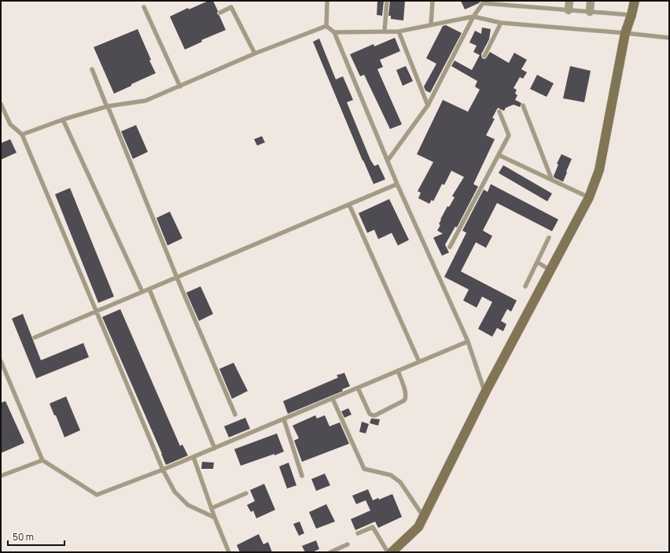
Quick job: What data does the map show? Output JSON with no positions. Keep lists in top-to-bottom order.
{
  "scale_bar": "50 m"
}
